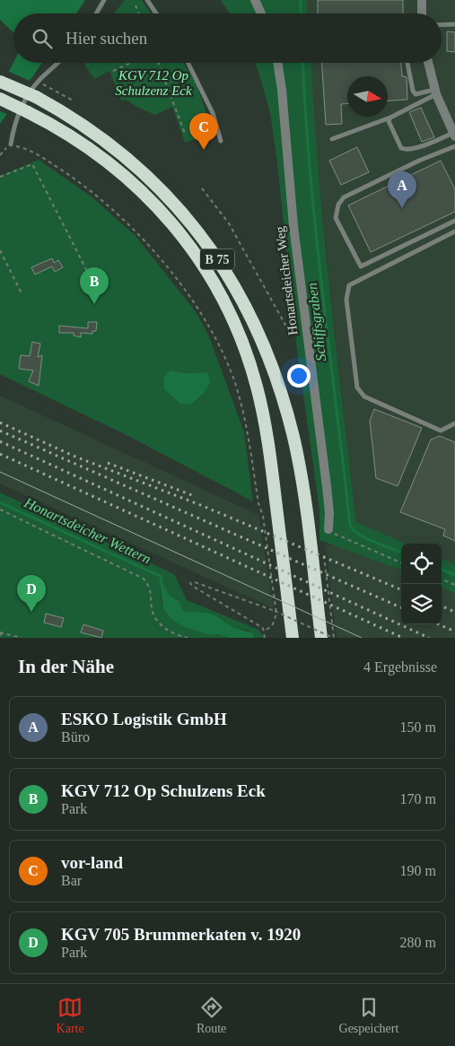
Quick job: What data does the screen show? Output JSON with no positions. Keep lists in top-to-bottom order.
{
  "streets": {
    "highway": ["B 75"],
    "street": ["Honartsdeicher Weg"]
  },
  "water": ["Schiffsgraben", "Honartsdeicher Wettern"],
  "parks": ["KGV 712 Op Schulzenz Eck"],
  "north": "right",
  "page": {
    "search": "Hier suchen",
    "pins": [
      "C",
      "A",
      "B",
      "D"
    ],
    "heading": ["In der Nähe", "4 Ergebnisse"],
    "list": [
      {
        "mark": "A",
        "name": "ESKO Logistik GmbH",
        "note": "Büro",
        "value": "150 m"
      },
      {
        "mark": "B",
        "name": "KGV 712 Op Schulzens Eck",
        "note": "Park",
        "value": "170 m"
      },
      {
        "mark": "C",
        "name": "vor-land",
        "note": "Bar",
        "value": "190 m"
      },
      {
        "mark": "D",
        "name": "KGV 705 Brummerkaten v. 1920",
        "note": "Park",
        "value": "280 m"
      }
    ],
    "nav": ["Karte", "Route", "Gespeichert"]
  }
}
